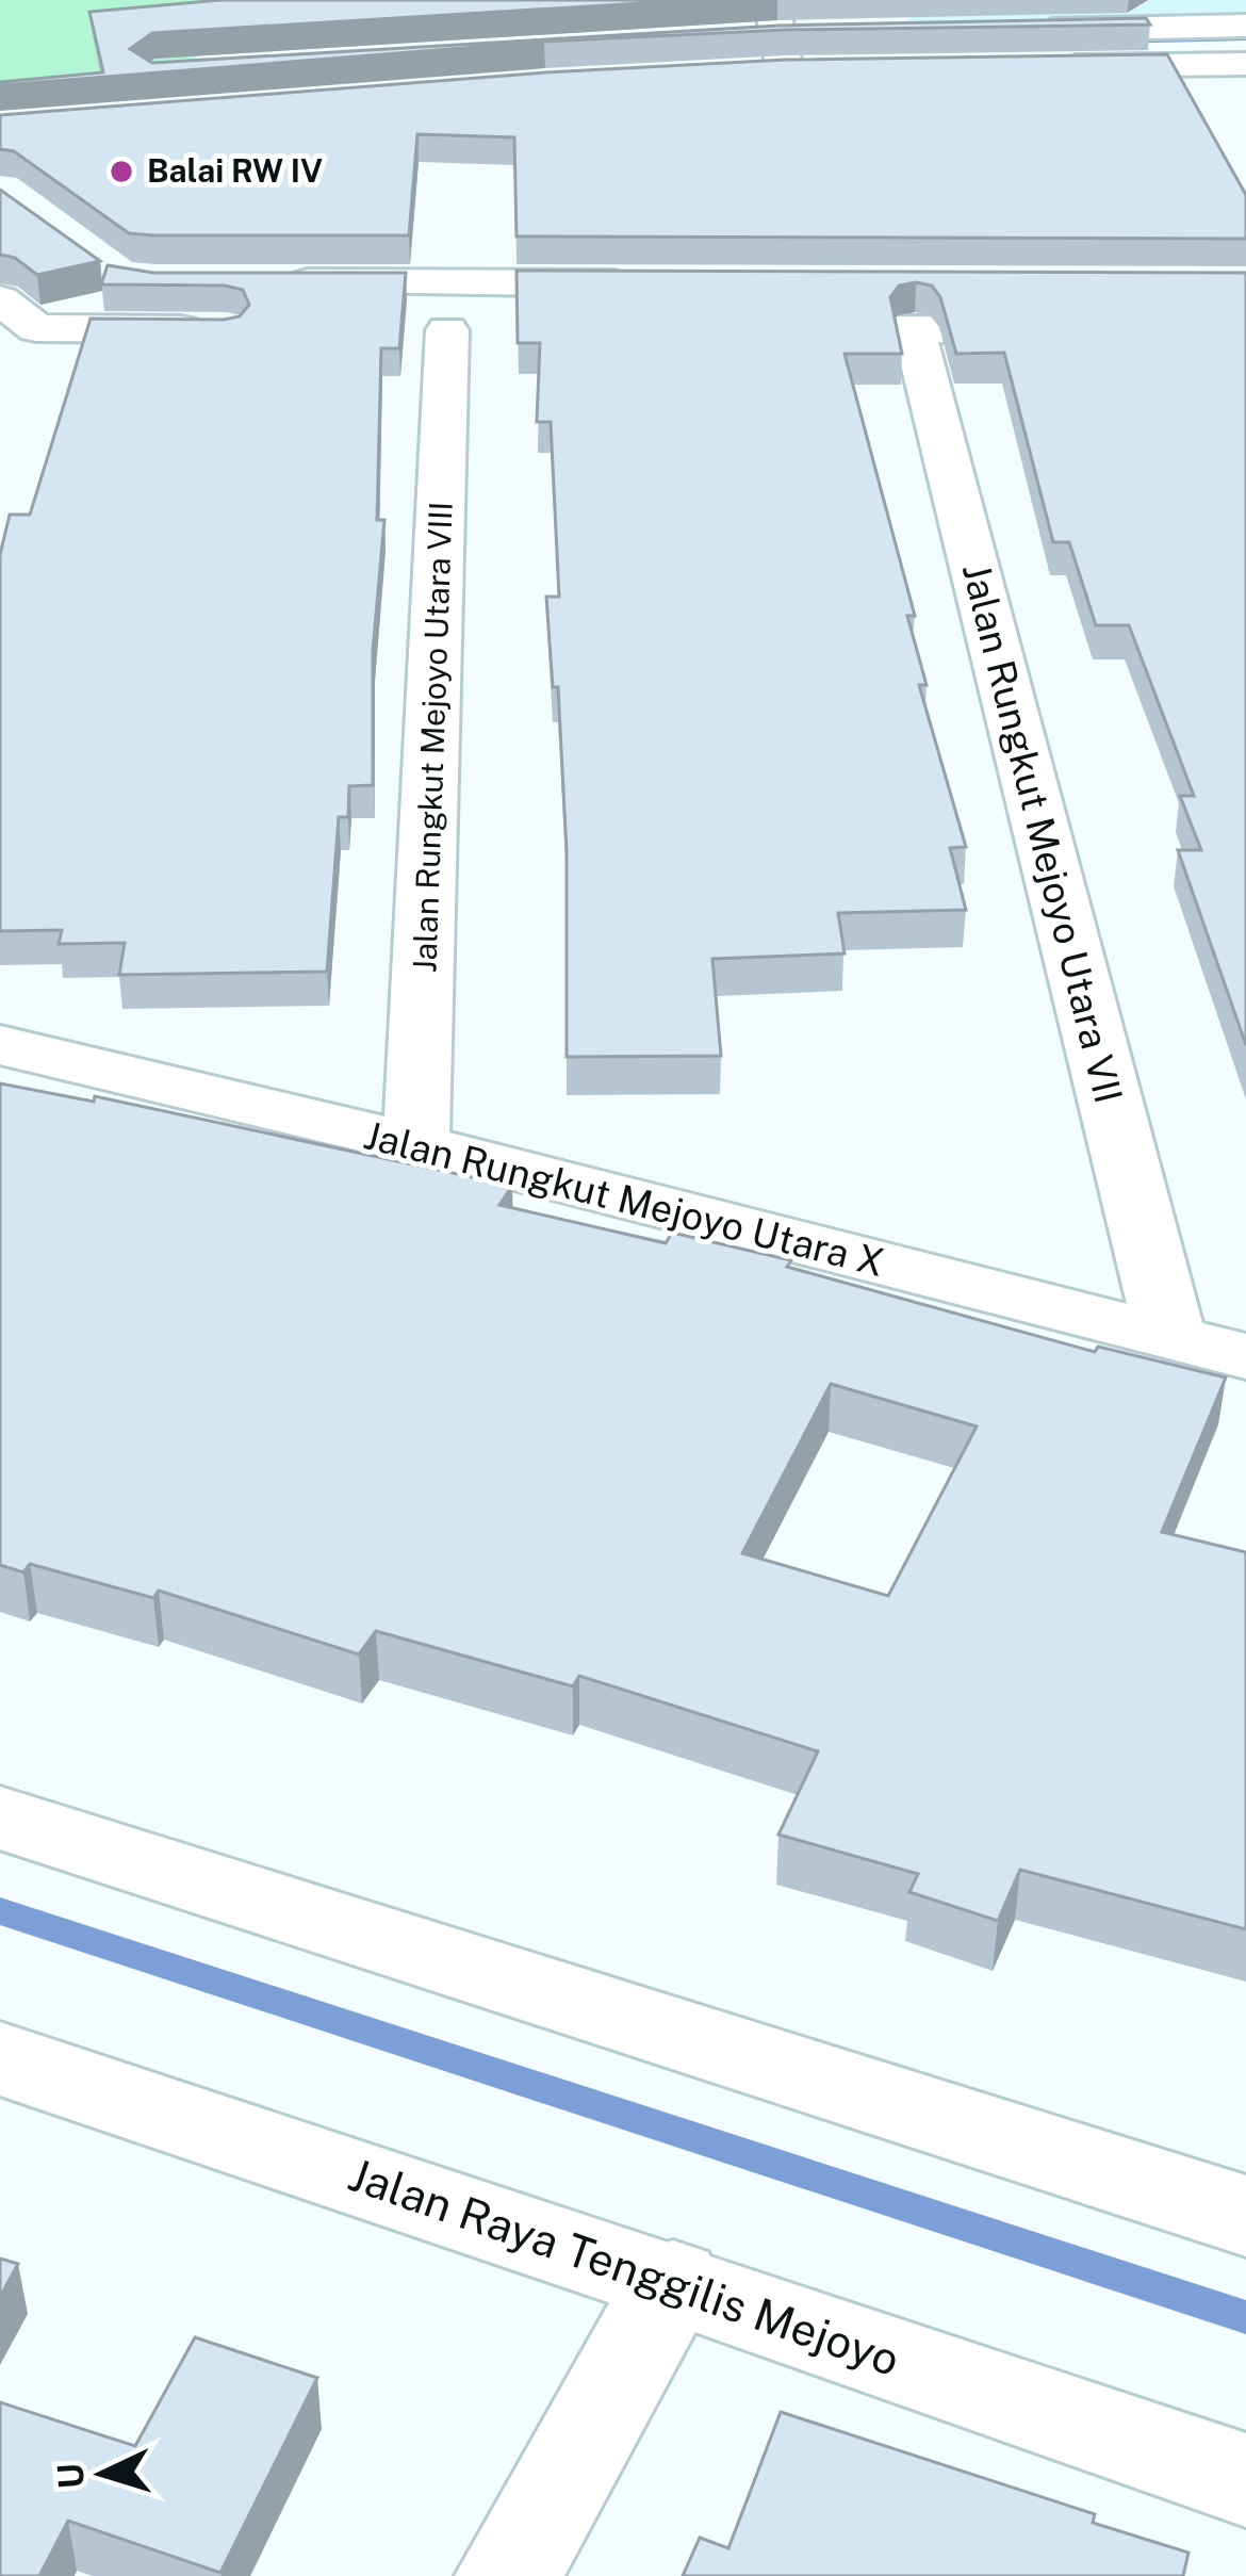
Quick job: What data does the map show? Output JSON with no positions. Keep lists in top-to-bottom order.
{
  "streets": {
    "street": [
      "Jalan Rungkut Mejoyo Utara VIII",
      "Jalan Rungkut Mejoyo Utara VII",
      "Jalan Rungkut Mejoyo Utara X",
      "Jalan Raya Tenggilis Mejoyo"
    ]
  },
  "crossings": [
    ["Jalan Rungkut Mejoyo Utara VIII", "Jalan Rungkut Mejoyo Utara X"],
    ["Jalan Rungkut Mejoyo Utara VII", "Jalan Rungkut Mejoyo Utara X"]
  ],
  "places": ["Balai RW IV"],
  "north": "left"
}
